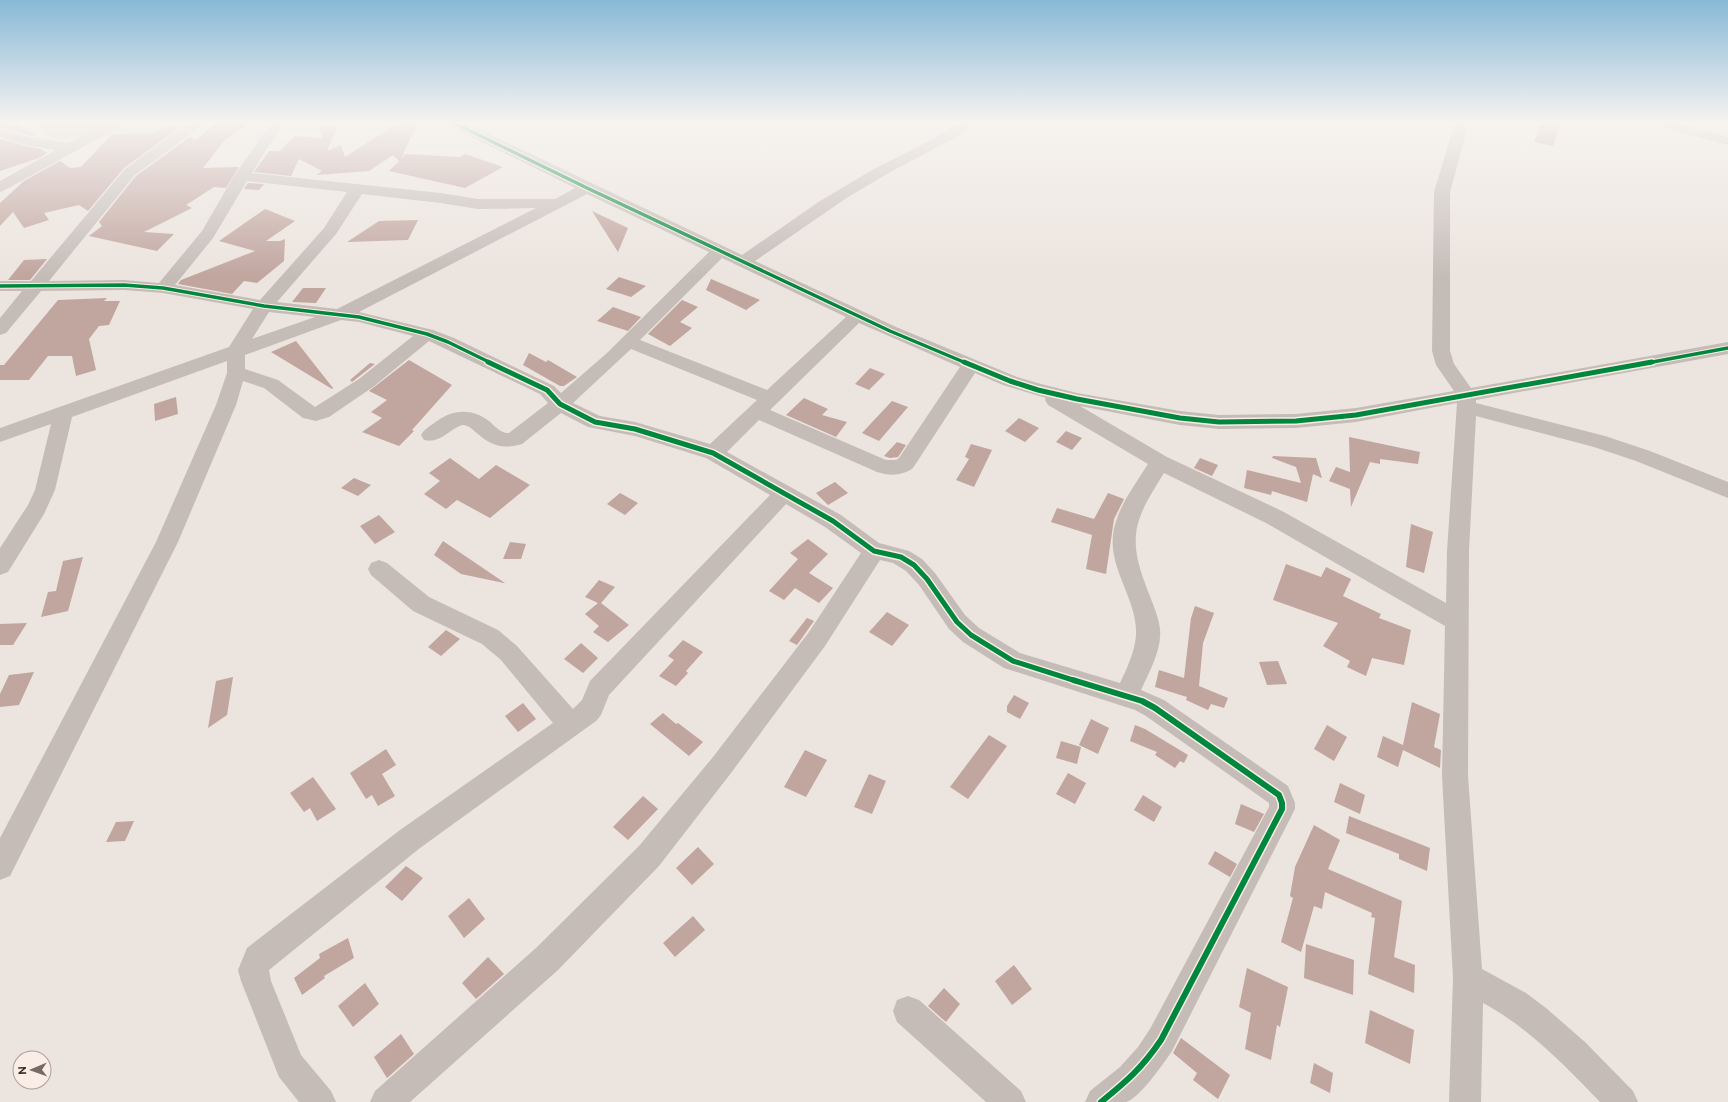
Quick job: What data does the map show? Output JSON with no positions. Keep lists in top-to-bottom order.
{
  "north": "left"
}
